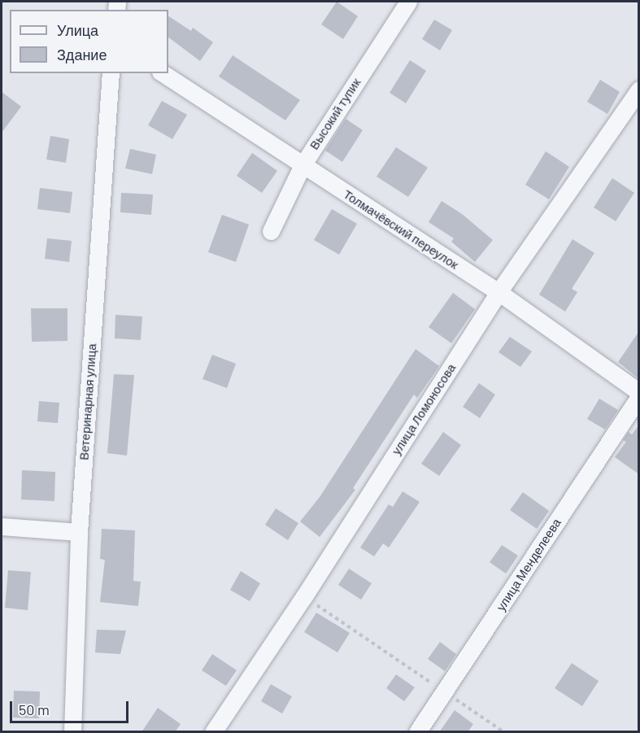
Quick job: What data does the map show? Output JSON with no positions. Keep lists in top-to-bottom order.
{
  "streets": {
    "street": [
      "Высокий тупик",
      "Толмачёвский переулок",
      "Ветеринарная улица",
      "улица Ломоносова",
      "улица Менделеева"
    ]
  },
  "crossings": [
    ["Высокий тупик", "Толмачёвский переулок"],
    ["Толмачёвский переулок", "улица Ломоносова"]
  ],
  "legend": ["Улица", "Здание"],
  "scale_bar": "50 m"
}
